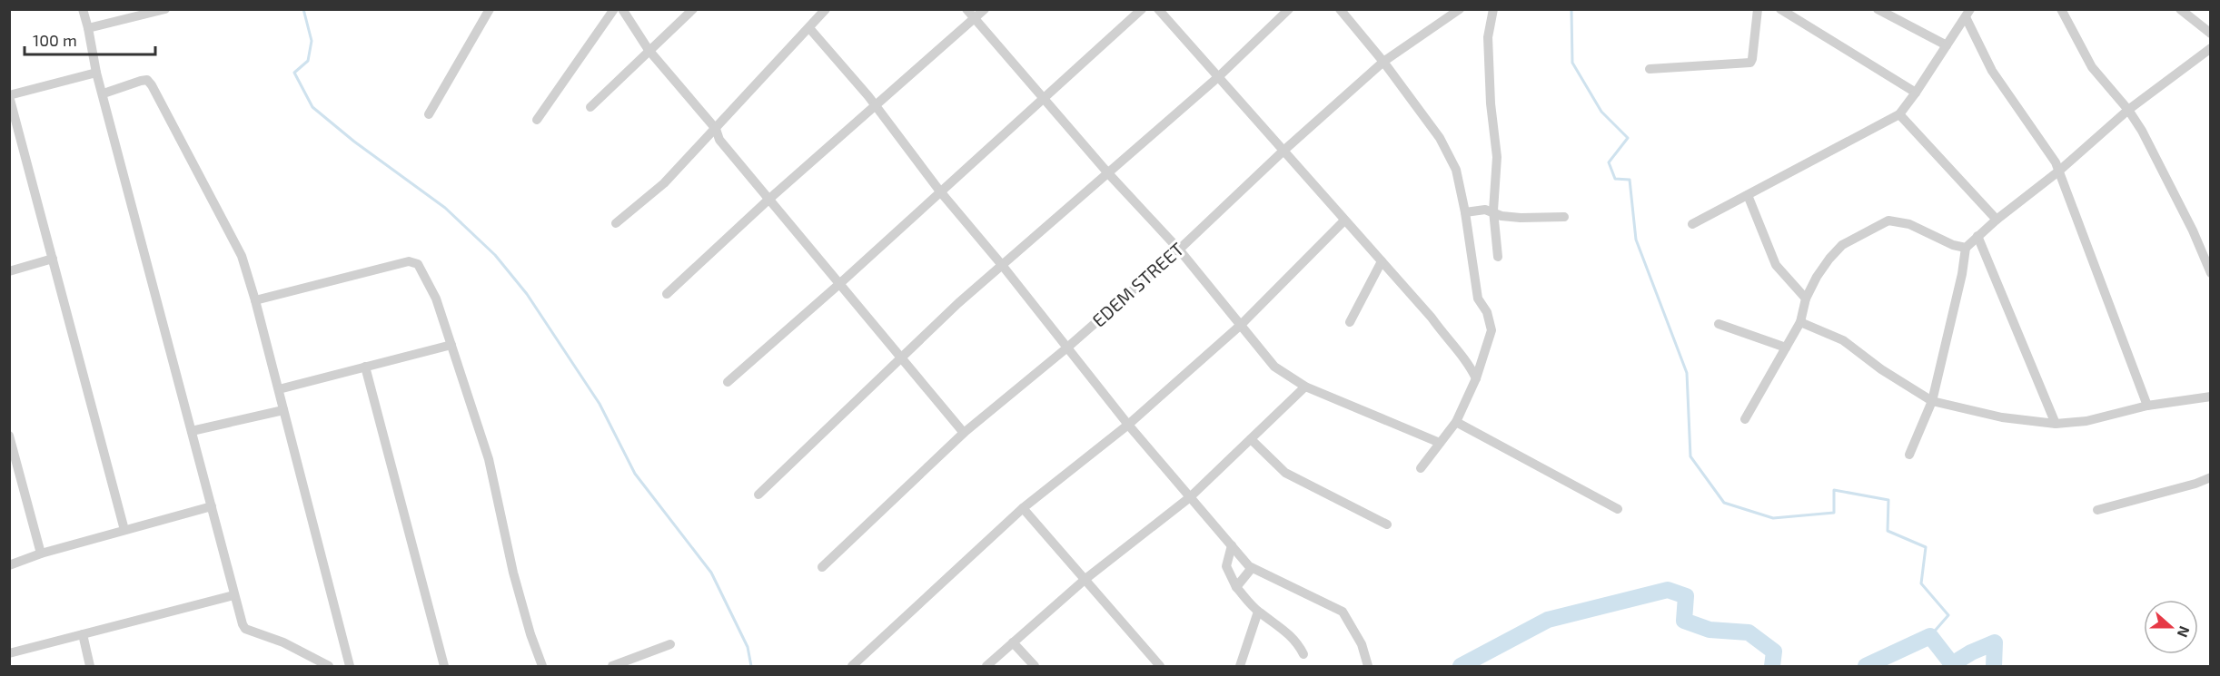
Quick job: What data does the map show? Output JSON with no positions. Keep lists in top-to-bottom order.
{
  "streets": {
    "street": ["EDEM STREET"]
  },
  "scale_bar": "100 m",
  "north": "right"
}
